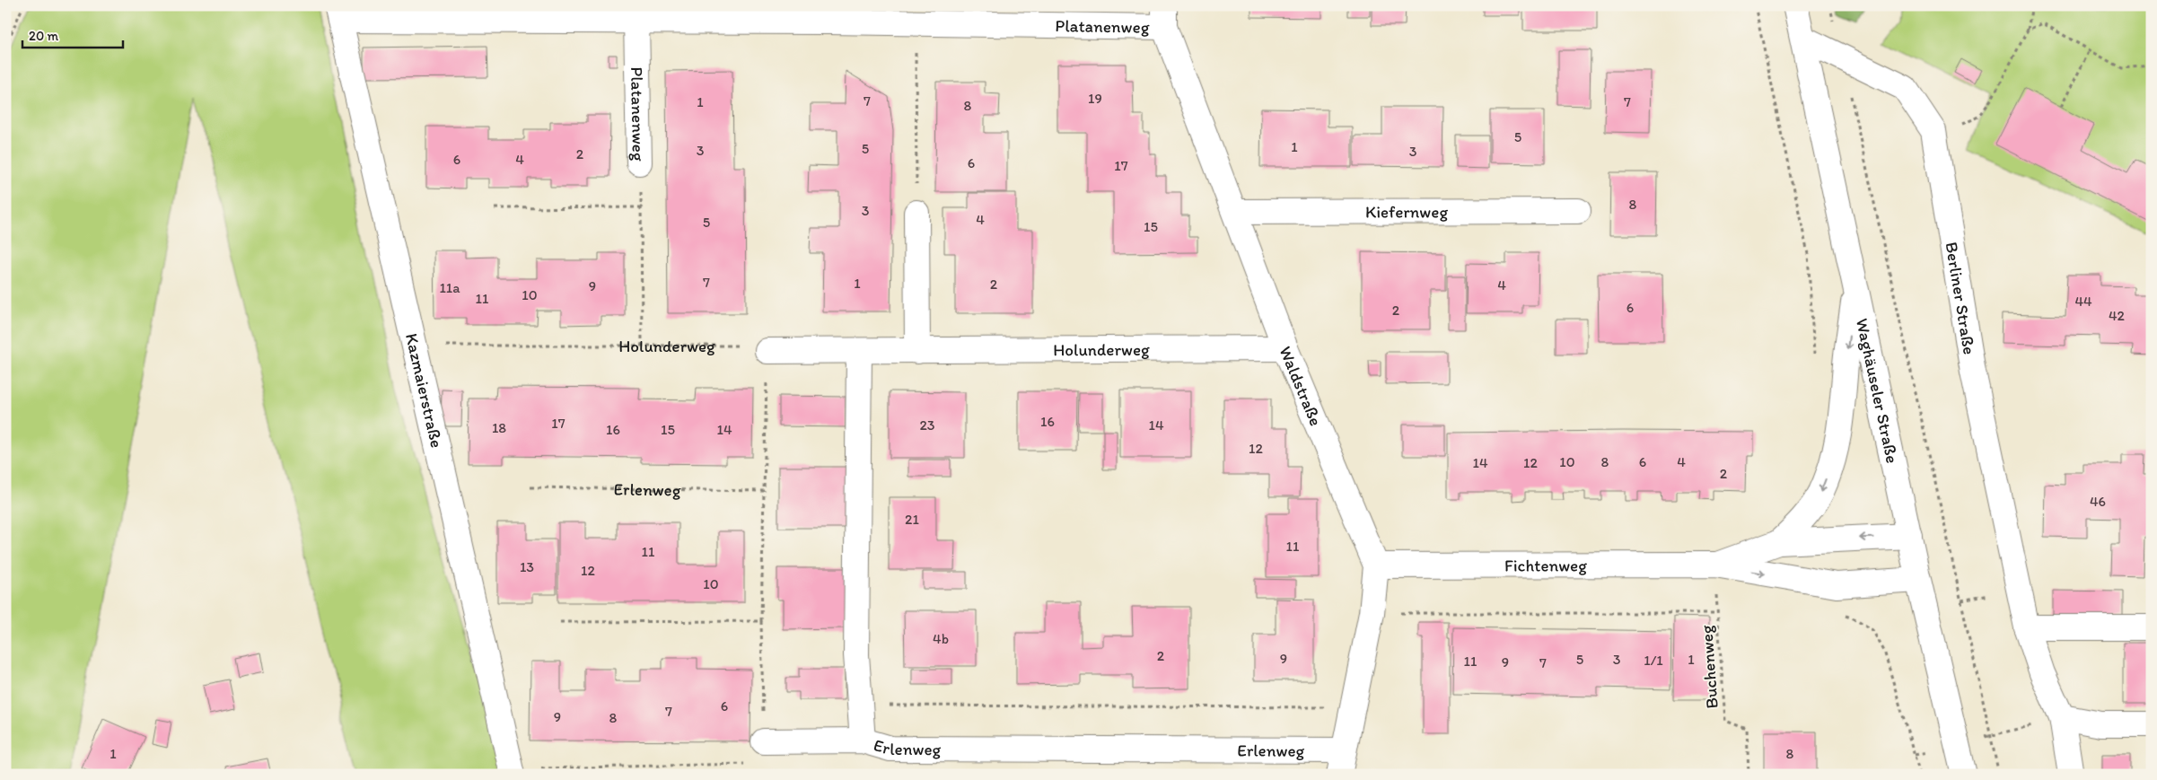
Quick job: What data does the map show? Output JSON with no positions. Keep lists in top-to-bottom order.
{
  "streets": {
    "street": [
      "Platanenweg",
      "Kiefernweg",
      "Berliner Straße",
      "Holunderweg",
      "Waldstraße",
      "Kazmaierstraße",
      "Waghäuseler Straße",
      "Erlenweg",
      "Fichtenweg"
    ],
    "path": ["Buchenweg"]
  },
  "crossings": [
    ["Platanenweg", "Holunderweg"],
    ["Platanenweg", "Waldstraße"],
    ["Platanenweg", "Kazmaierstraße"],
    ["Kiefernweg", "Waldstraße"],
    ["Berliner Straße", "Waghäuseler Straße"],
    ["Holunderweg", "Waldstraße"],
    ["Holunderweg", "Kazmaierstraße"],
    ["Holunderweg", "Erlenweg"],
    ["Waldstraße", "Erlenweg"],
    ["Waldstraße", "Fichtenweg"],
    ["Waghäuseler Straße", "Fichtenweg"]
  ],
  "house_numbers": [
    "19",
    "7",
    "1",
    "7",
    "8",
    "5",
    "1",
    "5",
    "3",
    "3",
    "2",
    "6",
    "4",
    "6",
    "17",
    "8",
    "3",
    "4",
    "5",
    "15",
    "7",
    "1",
    "2",
    "4",
    "9",
    "11a",
    "10",
    "11",
    "44",
    "6",
    "2",
    "42",
    "16",
    "17",
    "23",
    "14",
    "18",
    "16",
    "15",
    "14",
    "12",
    "10",
    "8",
    "6",
    "4",
    "14",
    "12",
    "2",
    "46",
    "21",
    "11",
    "11",
    "13",
    "12",
    "10",
    "4b",
    "2",
    "9",
    "5",
    "3",
    "1",
    "1/1",
    "11",
    "9",
    "7",
    "6",
    "7",
    "9",
    "8",
    "1",
    "8"
  ],
  "scale_bar": "20 m"
}
